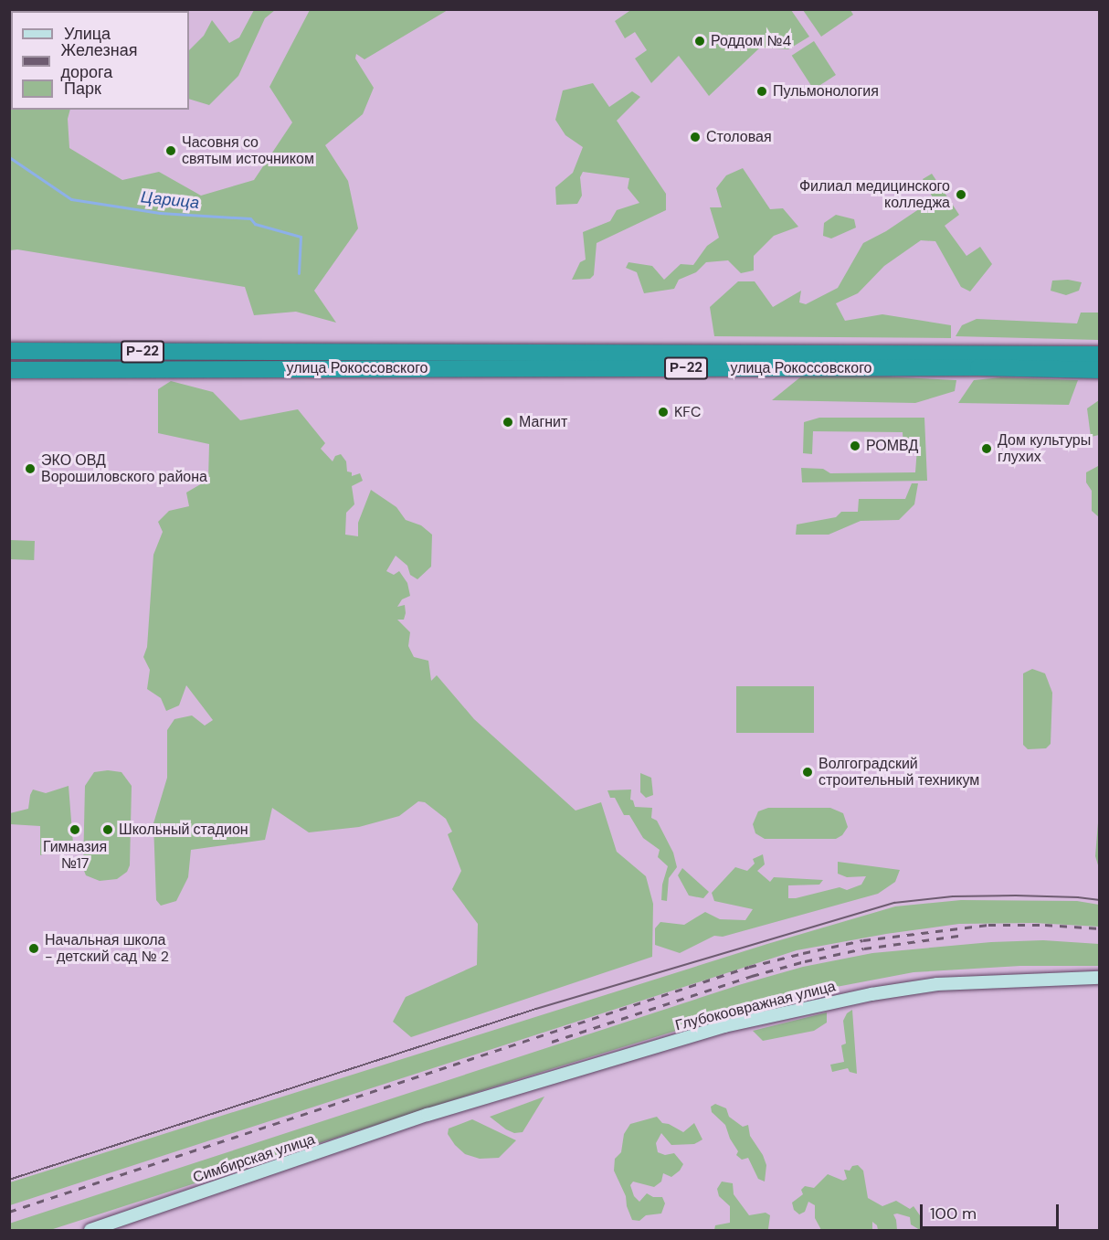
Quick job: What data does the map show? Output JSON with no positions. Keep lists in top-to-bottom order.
{
  "streets": {
    "highway": ["Р-22", "улица Рокоссовского"],
    "main road": ["Глубокоовражная улица", "Симбирская улица"]
  },
  "crossings": [
    ["Р-22", "улица Рокоссовского"],
    ["Глубокоовражная улица", "Симбирская улица"]
  ],
  "water": ["Царица"],
  "places": [
    "Роддом №4",
    "Пульмонология",
    "Столовая",
    "Часовня со святым источником",
    "Филиал медицинского колледжа",
    "KFC",
    "Магнит",
    "РОМВД",
    "Дом культуры глухих",
    "ЭКО ОВД Ворошиловского района",
    "Волгоградский строительный техникум",
    "Гимназия №17",
    "Школьный стадион",
    "Начальная школа - детский сад № 2"
  ],
  "legend": ["Улица", "Железная дорога", "Парк"],
  "scale_bar": "100 m"
}
